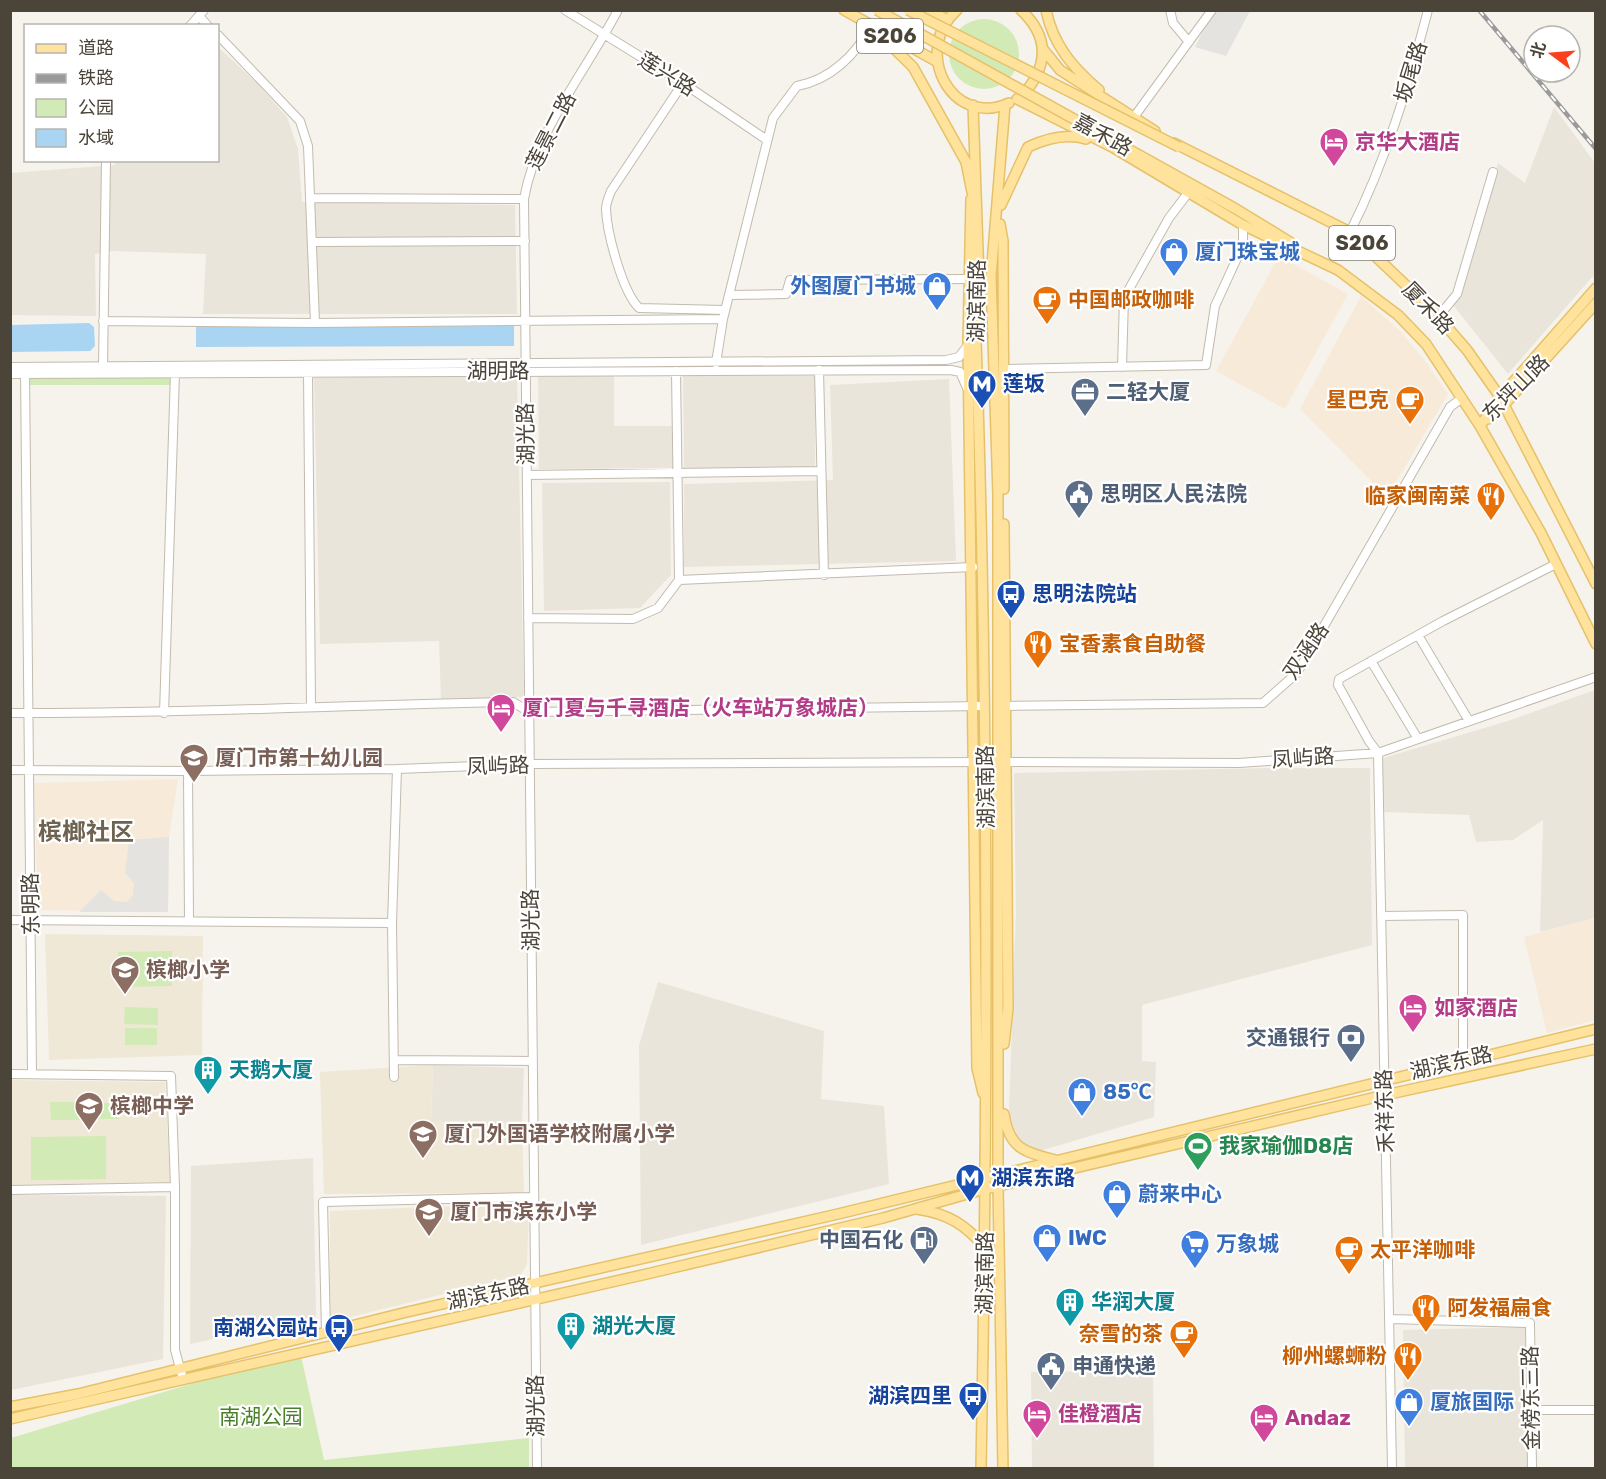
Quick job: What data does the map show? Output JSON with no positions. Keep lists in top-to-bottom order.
{
  "streets": {
    "main road": [
      "S206",
      "嘉禾路",
      "湖滨南路",
      "厦禾路",
      "东坪山路",
      "湖滨东路"
    ],
    "street": [
      "坂尾路",
      "莲兴路",
      "莲景二路",
      "湖明路",
      "湖光路",
      "双涵路",
      "凤屿路",
      "东明路",
      "禾祥东路",
      "金榜东三路"
    ]
  },
  "crossings": [
    ["S206", "嘉禾路"],
    ["S206", "东坪山路"],
    ["S206", "双涵路"],
    ["坂尾路", "厦禾路"],
    ["莲兴路", "莲景二路"],
    ["莲景二路", "湖明路"],
    ["莲景二路", "湖光路"],
    ["嘉禾路", "厦禾路"],
    ["湖滨南路", "双涵路"],
    ["湖滨南路", "凤屿路"],
    ["湖滨南路", "湖滨东路"],
    ["厦禾路", "东坪山路"],
    ["湖明路", "湖光路"],
    ["湖明路", "东明路"],
    ["湖光路", "凤屿路"],
    ["湖光路", "湖滨东路"],
    ["凤屿路", "东明路"],
    ["凤屿路", "禾祥东路"],
    ["湖滨东路", "禾祥东路"],
    ["禾祥东路", "金榜东三路"]
  ],
  "districts": ["槟榔社区"],
  "parks": ["南湖公园"],
  "places": {
    "hotel": [
      "京华大酒店",
      "厦门夏与千寻酒店（火车站万象城店）",
      "如家酒店",
      "佳橙酒店",
      "Andaz"
    ],
    "shop": [
      "厦门珠宝城",
      "外图厦门书城",
      "85℃",
      "蔚来中心",
      "IWC",
      "厦旅国际"
    ],
    "cafe": [
      "中国邮政咖啡",
      "星巴克",
      "太平洋咖啡",
      "奈雪的茶"
    ],
    "metro station": ["莲坂", "湖滨东路"],
    "office": ["二轻大厦"],
    "public building": ["思明区人民法院", "申通快递"],
    "restaurant": [
      "临家闽南菜",
      "宝香素食自助餐",
      "阿发福扁食",
      "柳州螺蛳粉"
    ],
    "bus stop": ["思明法院站", "南湖公园站", "湖滨四里"],
    "school or university": [
      "厦门市第十幼儿园",
      "槟榔小学",
      "槟榔中学",
      "厦门外国语学校附属小学",
      "厦门市滨东小学"
    ],
    "bank": ["交通银行"],
    "building": ["天鹅大厦", "华润大厦", "湖光大厦"],
    "sports": ["我家瑜伽D8店"],
    "fuel station": ["中国石化"],
    "supermarket": ["万象城"]
  },
  "legend": [
    "道路",
    "铁路",
    "公园",
    "水域"
  ],
  "north": "left"
}
